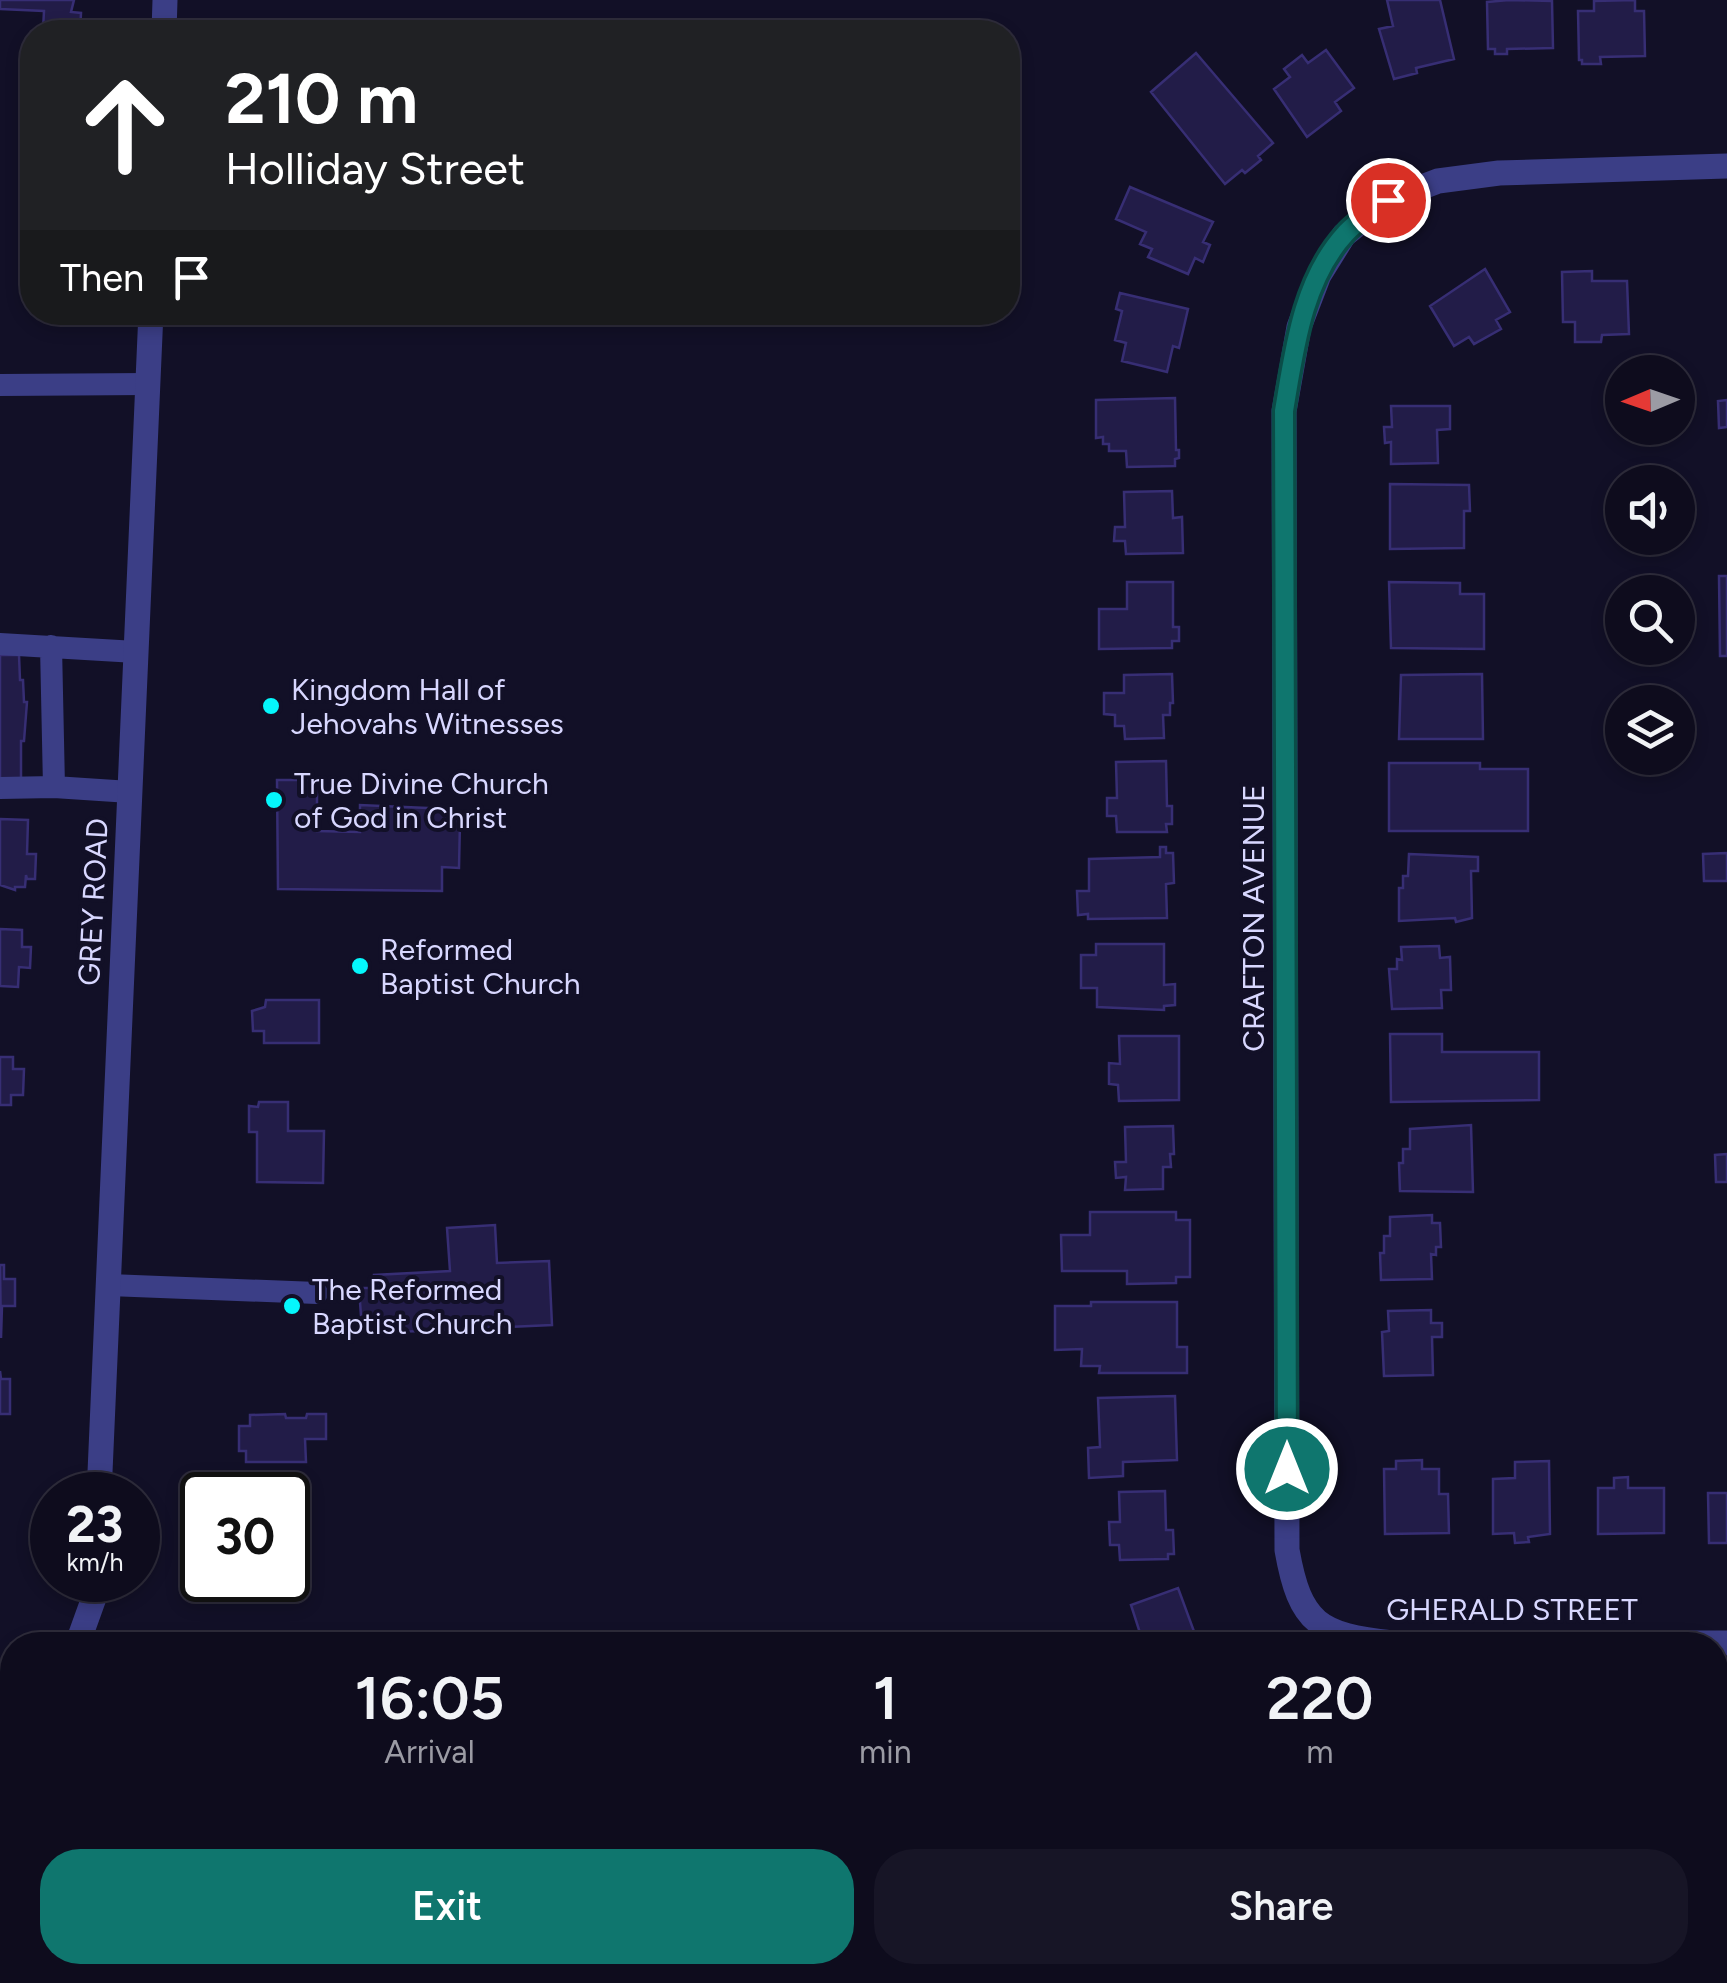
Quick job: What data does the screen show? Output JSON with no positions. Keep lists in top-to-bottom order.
{
  "streets": {
    "street": ["GREY ROAD", "CRAFTON AVENUE", "GHERALD STREET"]
  },
  "crossings": [
    ["CRAFTON AVENUE", "GHERALD STREET"]
  ],
  "places": [
    "Kingdom Hall of Jehovahs Witnesses",
    "True Divine Church of God in Christ",
    "Reformed Baptist Church",
    "The Reformed Baptist Church"
  ],
  "north": "left",
  "page": {
    "turn": ["210 m", "Holliday Street"],
    "then": "Then",
    "speed": "23 km/h",
    "limit": "30",
    "eta": [
      "16:05",
      "Arrival",
      "1",
      "min",
      "220",
      "m"
    ],
    "buttons": ["Exit", "Share"]
  }
}
